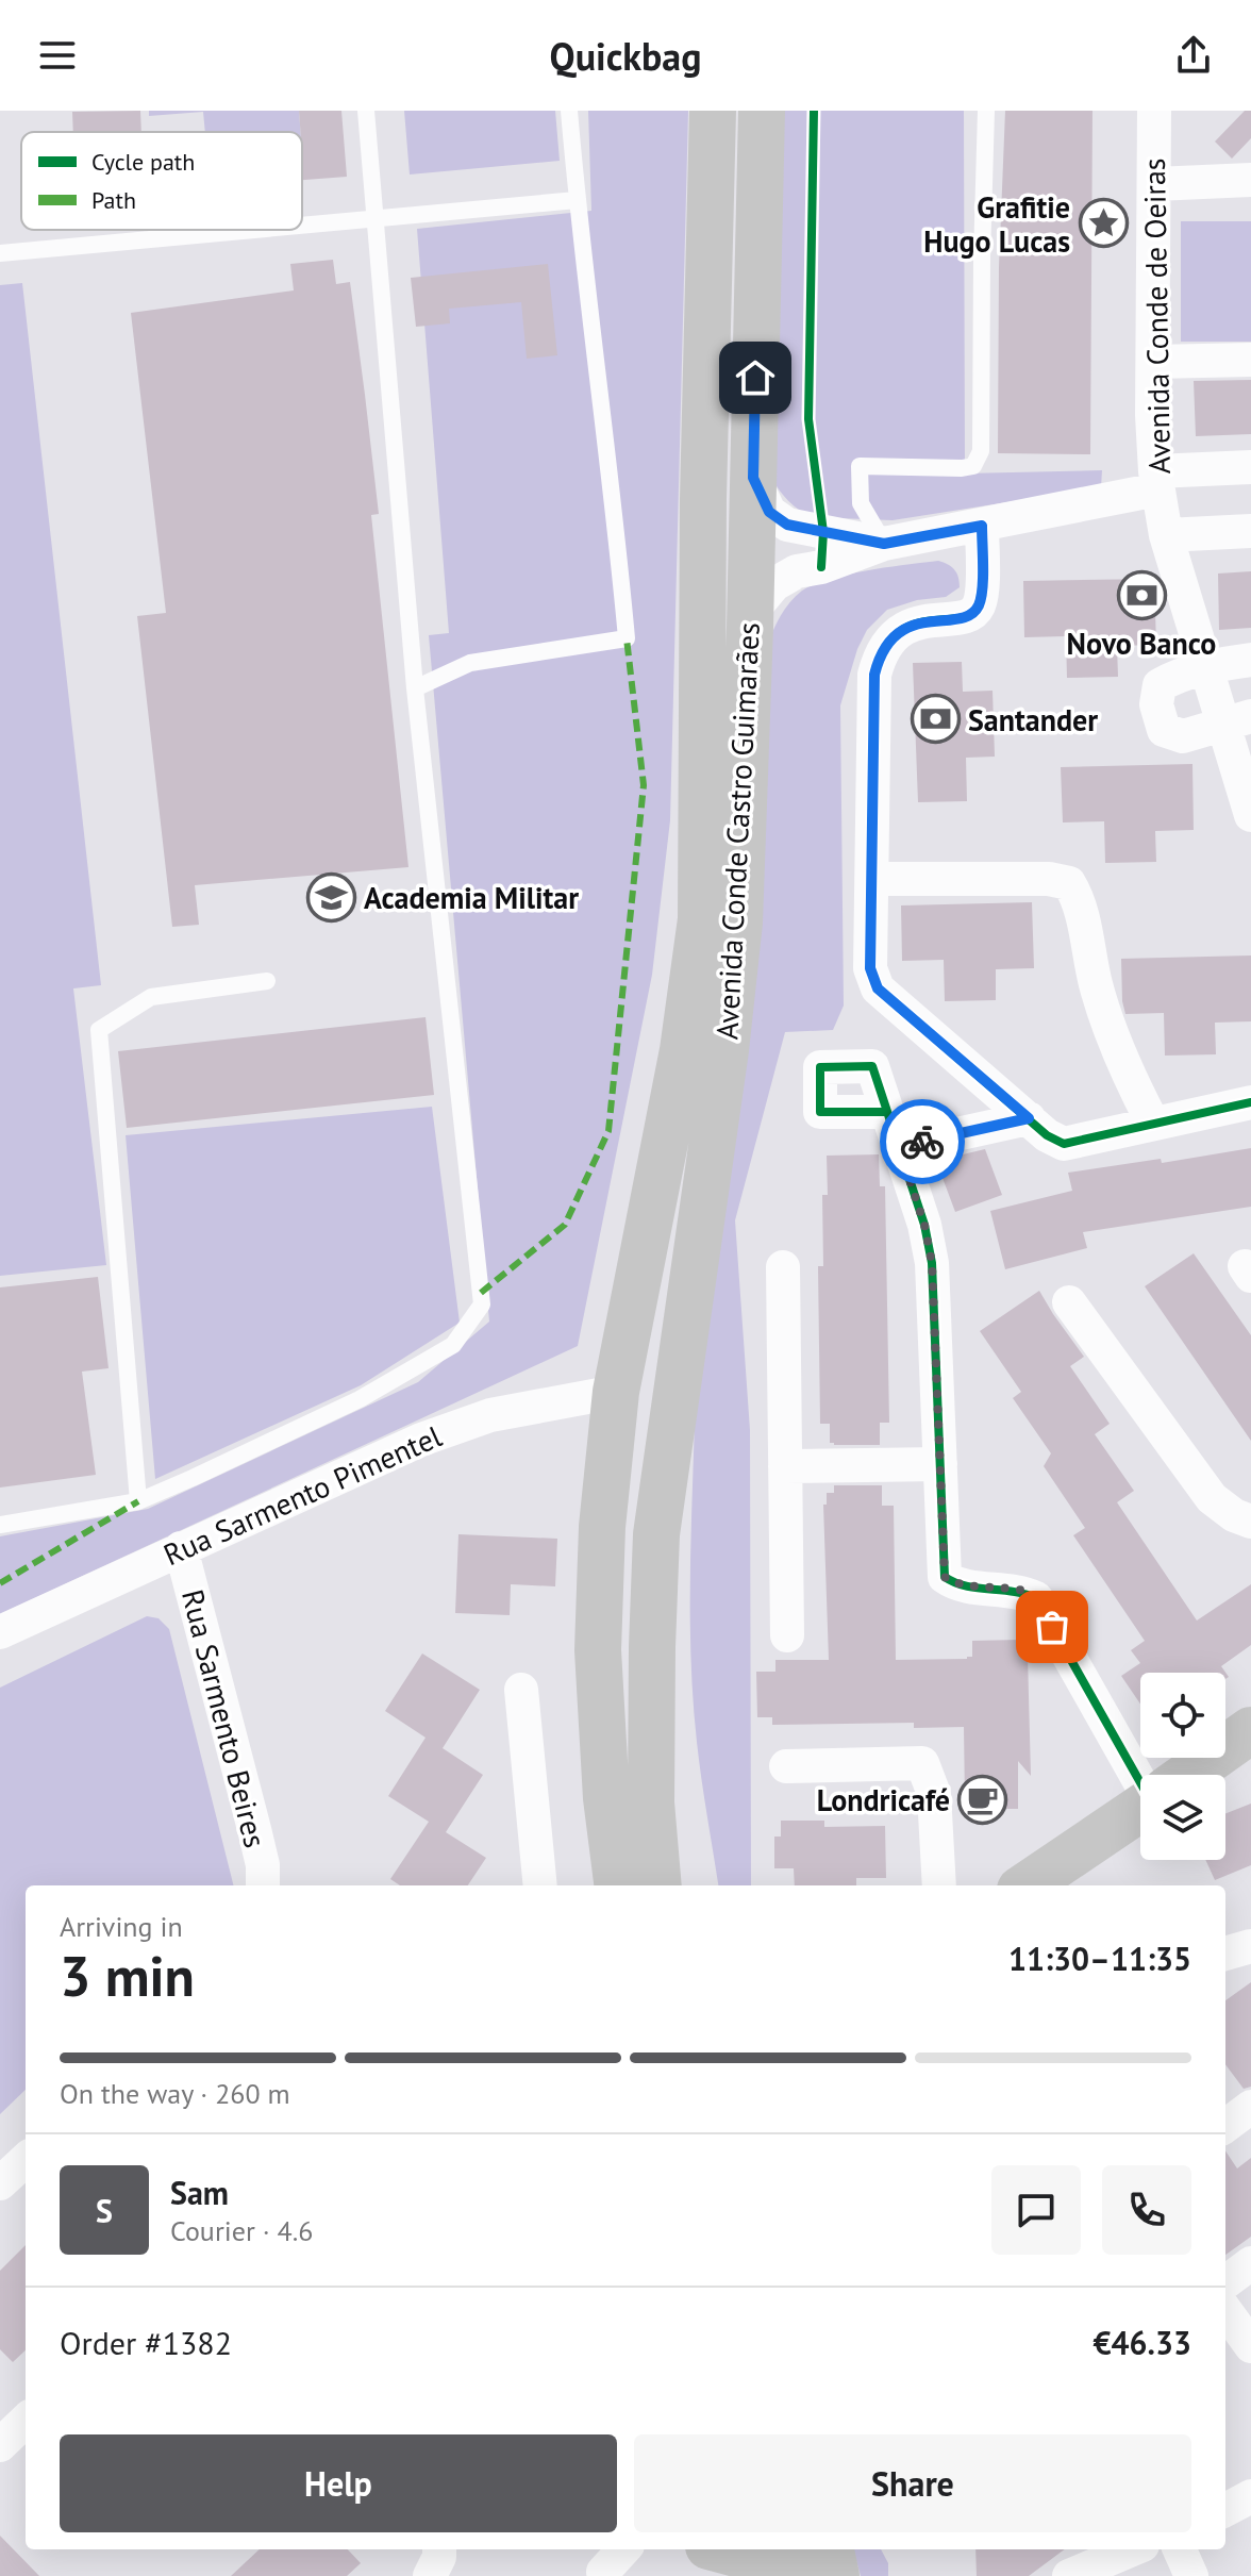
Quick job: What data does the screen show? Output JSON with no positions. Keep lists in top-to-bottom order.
{
  "streets": {
    "main road": ["Avenida Conde Castro Guimarães"],
    "street": ["Avenida Conde de Oeiras", "Rua Sarmento Pimentel", "Rua Sarmento Beires"]
  },
  "crossings": [
    ["Avenida Conde Castro Guimarães", "Rua Sarmento Pimentel"],
    ["Rua Sarmento Pimentel", "Rua Sarmento Beires"]
  ],
  "places": {
    "place": ["Grafitie Hugo Lucas"],
    "bank": ["Novo Banco", "Santander"],
    "school or university": ["Academia Militar"],
    "cafe": ["Londricafé"]
  },
  "legend": ["Cycle path", "Path"],
  "page": {
    "header": "Quickbag",
    "heading": ["3 min", "Arriving in", "11:30–11:35"],
    "panel": [
      "Sam",
      "Courier · 4.6",
      "Order #1382",
      "€46.33"
    ],
    "bar": "On the way · 260 m",
    "round": "S",
    "buttons": ["Help", "Share"]
  }
}
